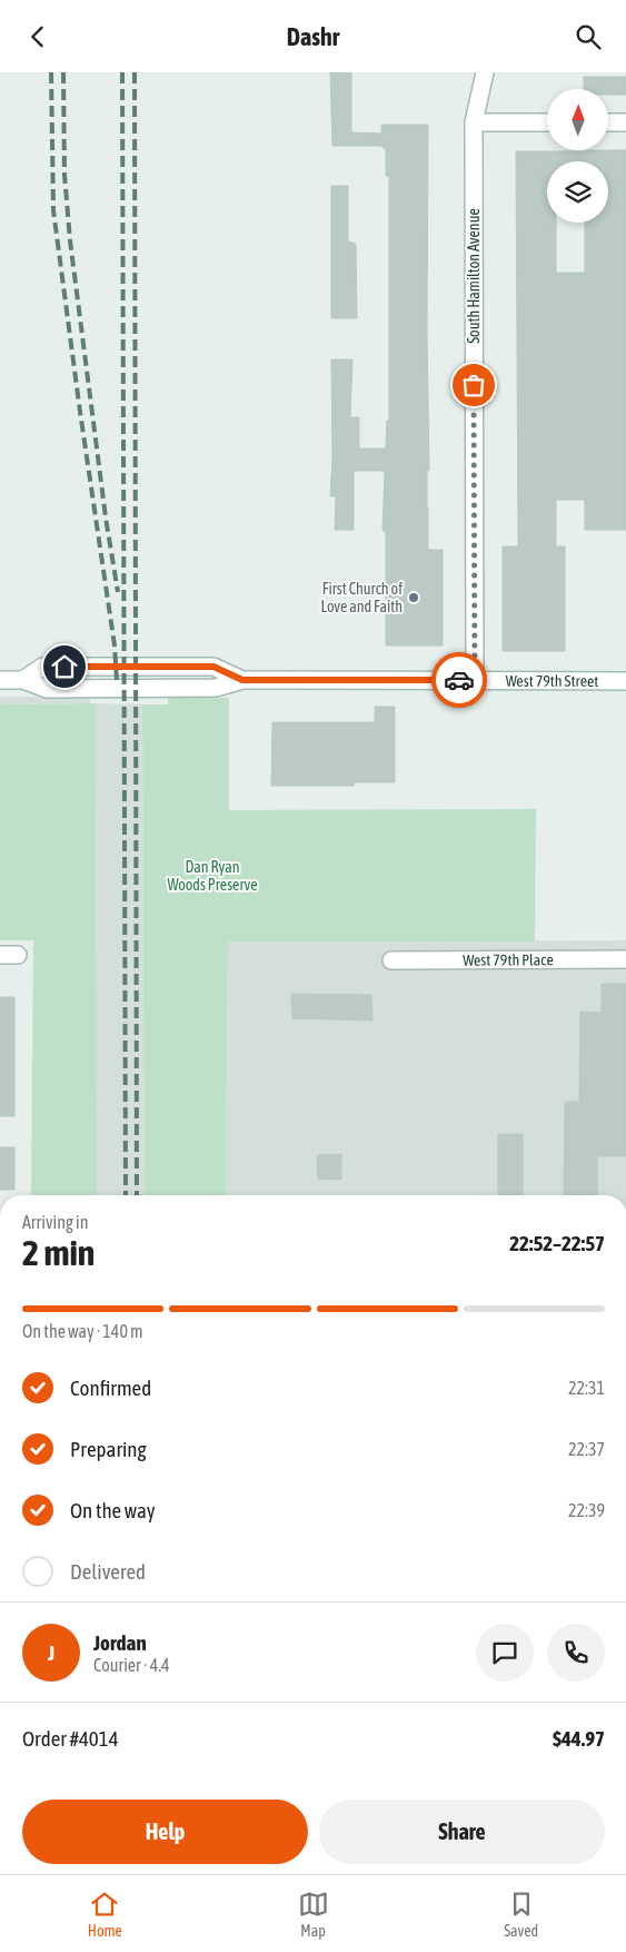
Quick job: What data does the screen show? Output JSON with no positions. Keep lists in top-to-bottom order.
{
  "streets": {
    "street": ["South Hamilton Avenue", "West 79th Street", "West 79th Place"]
  },
  "crossings": [
    ["South Hamilton Avenue", "West 79th Street"]
  ],
  "parks": ["Dan Ryan Woods Preserve"],
  "places": ["First Church of Love and Faith"],
  "north": "top",
  "page": {
    "header": "Dashr",
    "heading": ["2 min", "Arriving in", "22:52–22:57"],
    "panel": [
      "Jordan",
      "Courier · 4.4",
      "Order #4014",
      "$44.97"
    ],
    "bar": "On the way · 140 m",
    "list": [
      ["Confirmed", "22:31"],
      ["Preparing", "22:37"],
      ["On the way", "22:39"],
      "Delivered"
    ],
    "round": "J",
    "buttons": ["Help", "Share"],
    "tabs": ["Home", "Map", "Saved"]
  }
}
